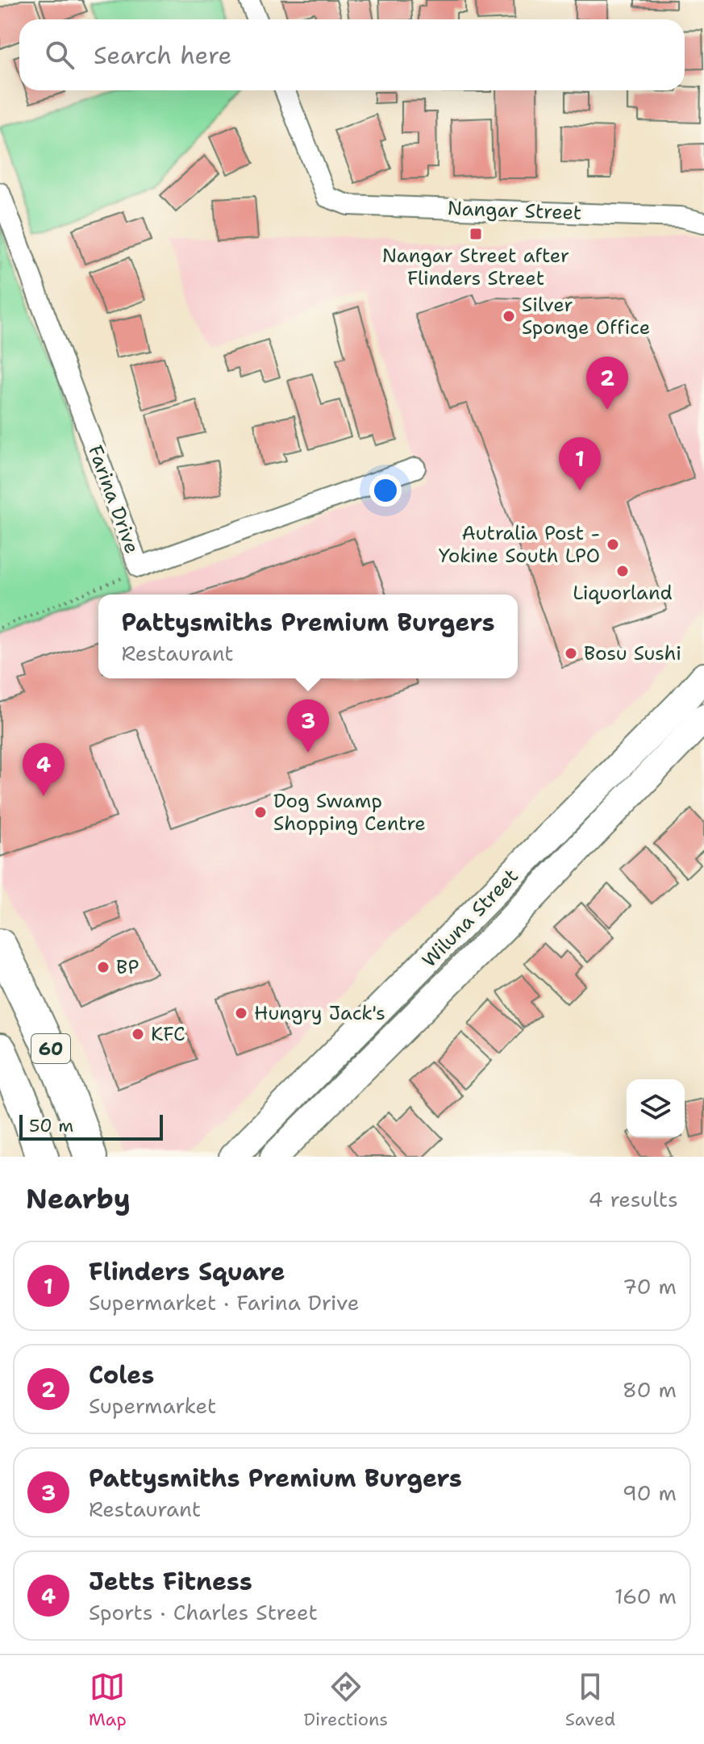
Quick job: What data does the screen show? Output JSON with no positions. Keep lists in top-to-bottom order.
{
  "streets": {
    "highway": ["60"],
    "main road": ["Wiluna Street"],
    "street": ["Nangar Street", "Farina Drive"]
  },
  "places": {
    "transit": ["Nangar Street after Flinders Street"],
    "other": [
      "Silver Sponge Office",
      "Autralia Post - Yokine South LPO",
      "Liquorland",
      "Bosu Sushi",
      "Dog Swamp Shopping Centre",
      "BP",
      "Hungry Jack's",
      "KFC"
    ]
  },
  "scale_bar": "50 m",
  "page": {
    "search": "Search here",
    "pins": [
      "2",
      "1",
      "3",
      "4"
    ],
    "popup": ["Pattysmiths Premium Burgers", "Restaurant"],
    "scale": "50 m",
    "heading": ["Nearby", "4 results"],
    "list": [
      {
        "mark": "1",
        "name": "Flinders Square",
        "note": "Supermarket · Farina Drive",
        "value": "70 m"
      },
      {
        "mark": "2",
        "name": "Coles",
        "note": "Supermarket",
        "value": "80 m"
      },
      {
        "mark": "3",
        "name": "Pattysmiths Premium Burgers",
        "note": "Restaurant",
        "value": "90 m"
      },
      {
        "mark": "4",
        "name": "Jetts Fitness",
        "note": "Sports · Charles Street",
        "value": "160 m"
      }
    ],
    "nav": ["Map", "Directions", "Saved"]
  }
}
